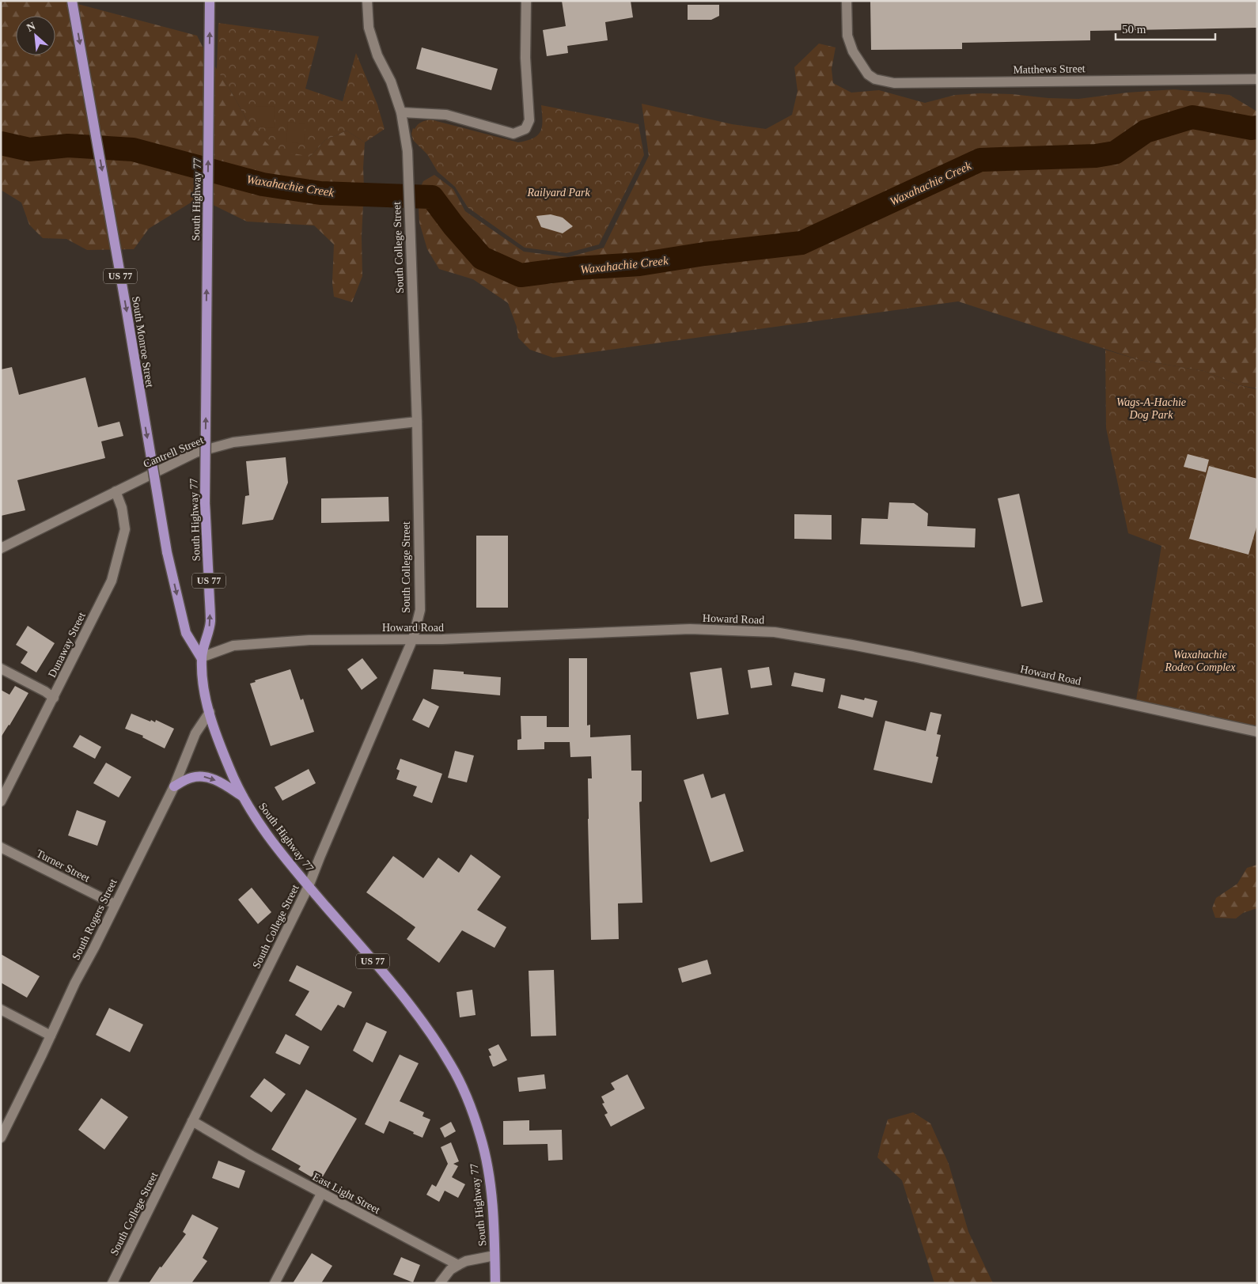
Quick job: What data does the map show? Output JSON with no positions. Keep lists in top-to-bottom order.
{
  "streets": {
    "main road": ["South Highway 77", "US 77", "South Monroe Street"],
    "street": [
      "Matthews Street",
      "South College Street",
      "Cantrell Street",
      "Howard Road",
      "Dunaway Street",
      "Turner Street",
      "South Rogers Street",
      "East Light Street"
    ]
  },
  "crossings": [
    ["South Highway 77", "South College Street"],
    ["South Highway 77", "South Monroe Street"],
    ["South Highway 77", "Howard Road"],
    ["South Highway 77", "South Rogers Street"],
    ["South College Street", "Cantrell Street"],
    ["South College Street", "Howard Road"],
    ["South College Street", "East Light Street"],
    ["South Monroe Street", "Howard Road"],
    ["Cantrell Street", "Dunaway Street"],
    ["Turner Street", "South Rogers Street"]
  ],
  "one_way": ["South Highway 77", "South Monroe Street"],
  "water": ["Waxahachie Creek"],
  "parks": ["Railyard Park", "Wags-A-Hachie Dog Park", "Waxahachie Rodeo Complex"],
  "scale_bar": "50 m",
  "north": "top left"
}
